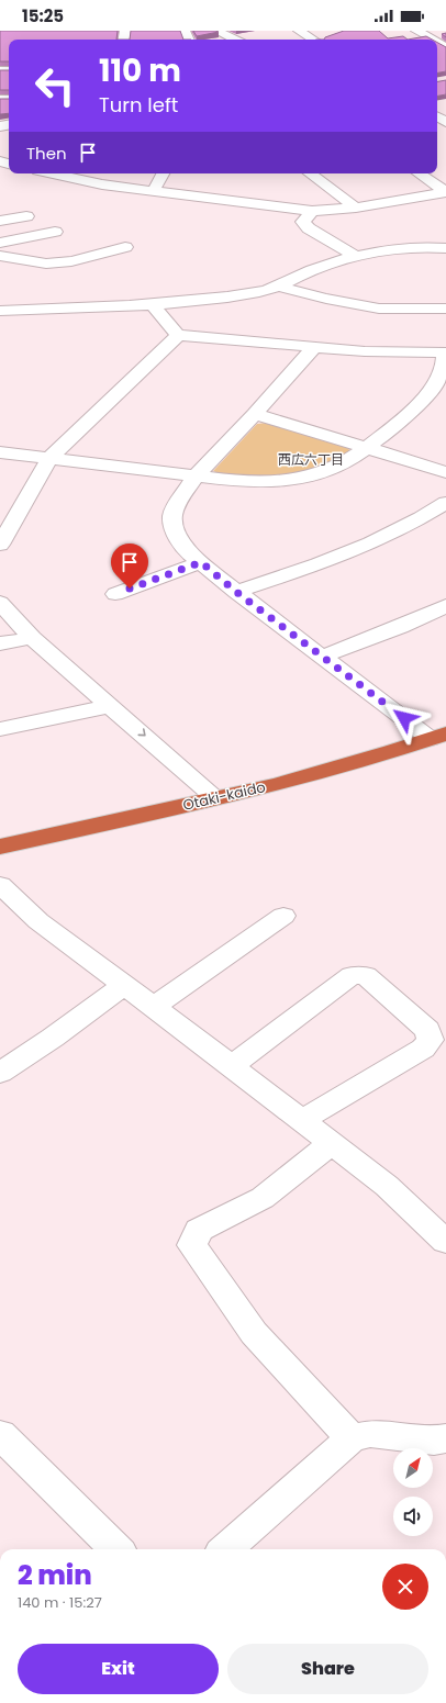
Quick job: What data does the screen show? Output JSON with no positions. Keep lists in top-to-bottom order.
{
  "streets": {
    "highway": ["Otaki-kaido"]
  },
  "districts": ["西広六丁目"],
  "north": "top right",
  "page": {
    "status": "15:25",
    "turn": ["110 m", "Turn left"],
    "then": "Then",
    "heading": ["2 min", "140 m · 15:27"],
    "buttons": ["Exit", "Share"]
  }
}
